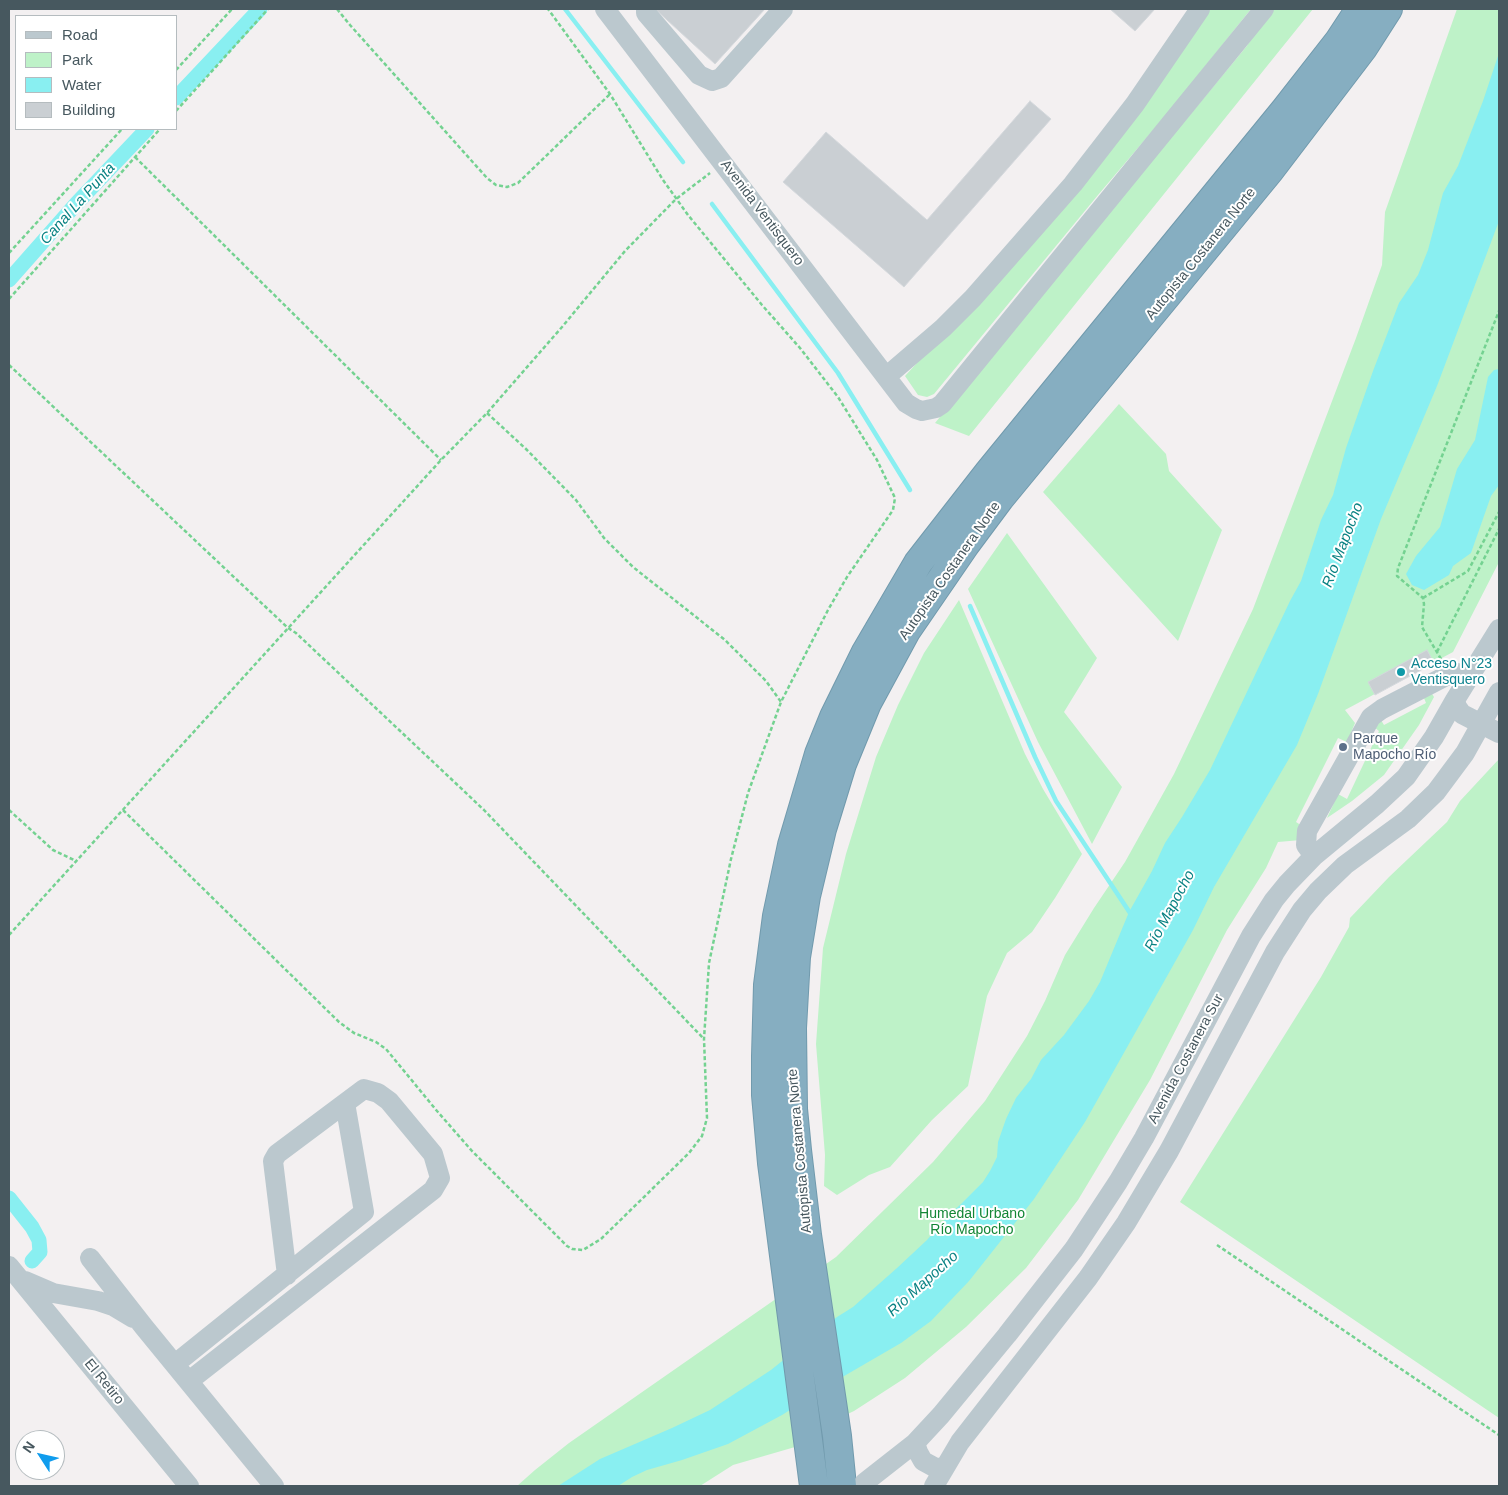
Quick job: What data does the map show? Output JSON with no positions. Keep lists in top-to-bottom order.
{
  "streets": {
    "highway": ["Autopista Costanera Norte"],
    "street": ["Avenida Ventisquero", "Avenida Costanera Sur", "El Retiro"]
  },
  "crossings": [
    ["Autopista Costanera Norte", "Avenida Costanera Sur"]
  ],
  "water": ["Canal La Punta", "Río Mapocho"],
  "parks": ["Humedal Urbano Río Mapocho"],
  "places": ["Acceso N°23 Ventisquero", "Parque Mapocho Río"],
  "legend": [
    "Road",
    "Park",
    "Water",
    "Building"
  ],
  "north": "top left"
}
